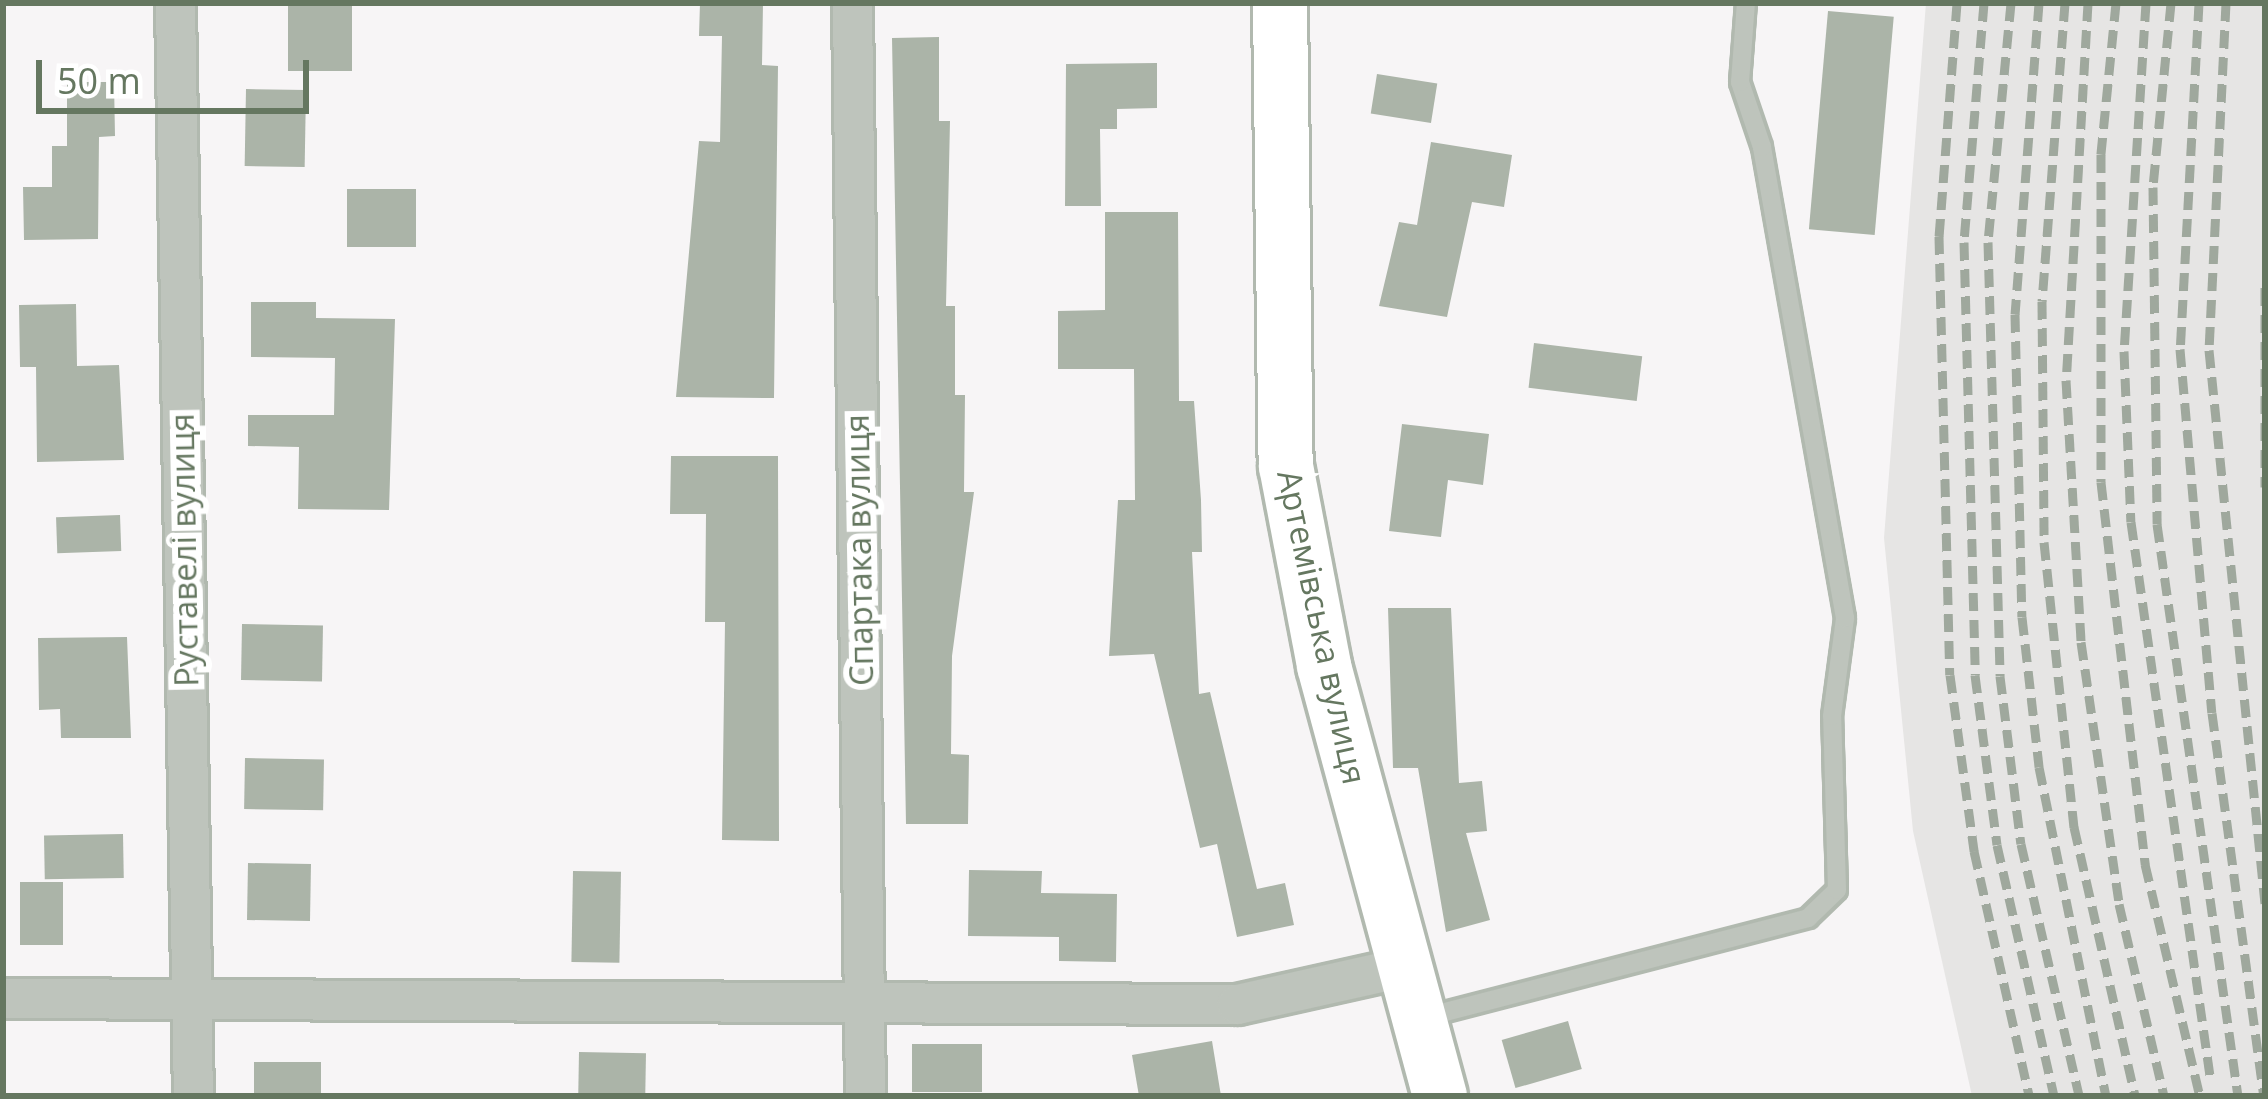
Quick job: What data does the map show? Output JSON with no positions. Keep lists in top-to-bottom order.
{
  "streets": {
    "main road": ["Артемівська вулиця"],
    "street": ["Руставелі вулиця", "Спартака вулиця"]
  },
  "scale_bar": "50 m"
}
